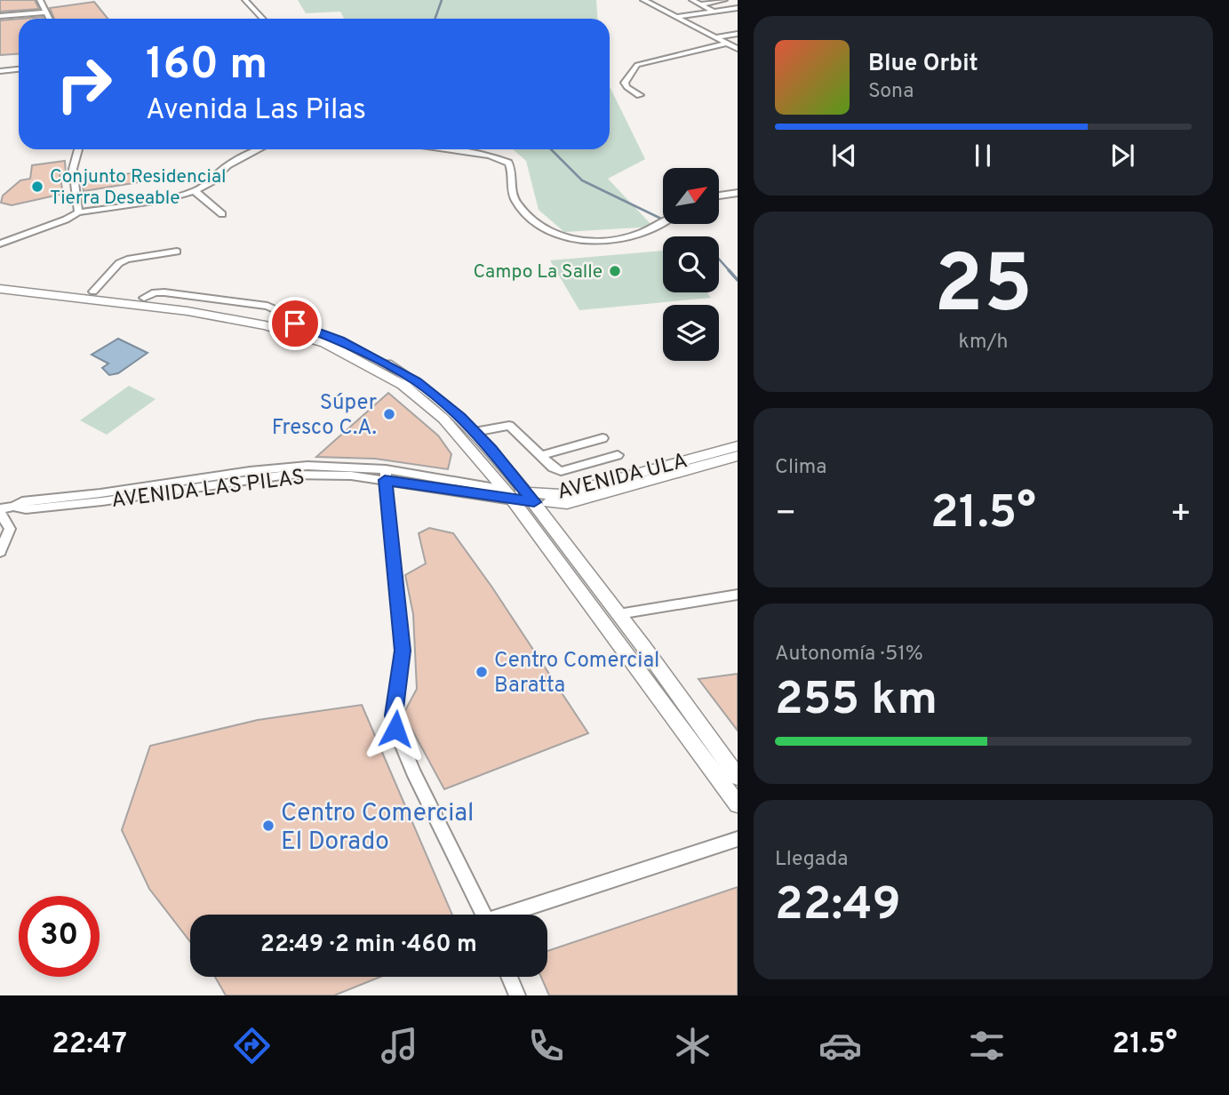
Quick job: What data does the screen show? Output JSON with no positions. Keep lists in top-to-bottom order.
{
  "streets": {
    "street": ["AVENIDA ULA", "AVENIDA LAS PILAS"]
  },
  "crossings": [
    ["AVENIDA ULA", "AVENIDA LAS PILAS"]
  ],
  "places": [
    "Conjunto Residencial Tierra Deseable",
    "Campo La Salle",
    "Súper Fresco C.A.",
    "Centro Comercial Baratta",
    "Centro Comercial El Dorado"
  ],
  "north": "top right",
  "page": {
    "turn": ["160 m", "Avenida Las Pilas"],
    "song": ["Blue Orbit", "Sona"],
    "tile": [
      ["25", "km/h"],
      "Clima",
      ["Autonomía · 51%", "255 km"],
      ["Llegada", "22:49"]
    ],
    "heat": ["−", "21.5°", "+"],
    "limit": "30",
    "trip": "22:49 · 2 min · 460 m",
    "tabs": ["22:47", "21.5°"]
  }
}
